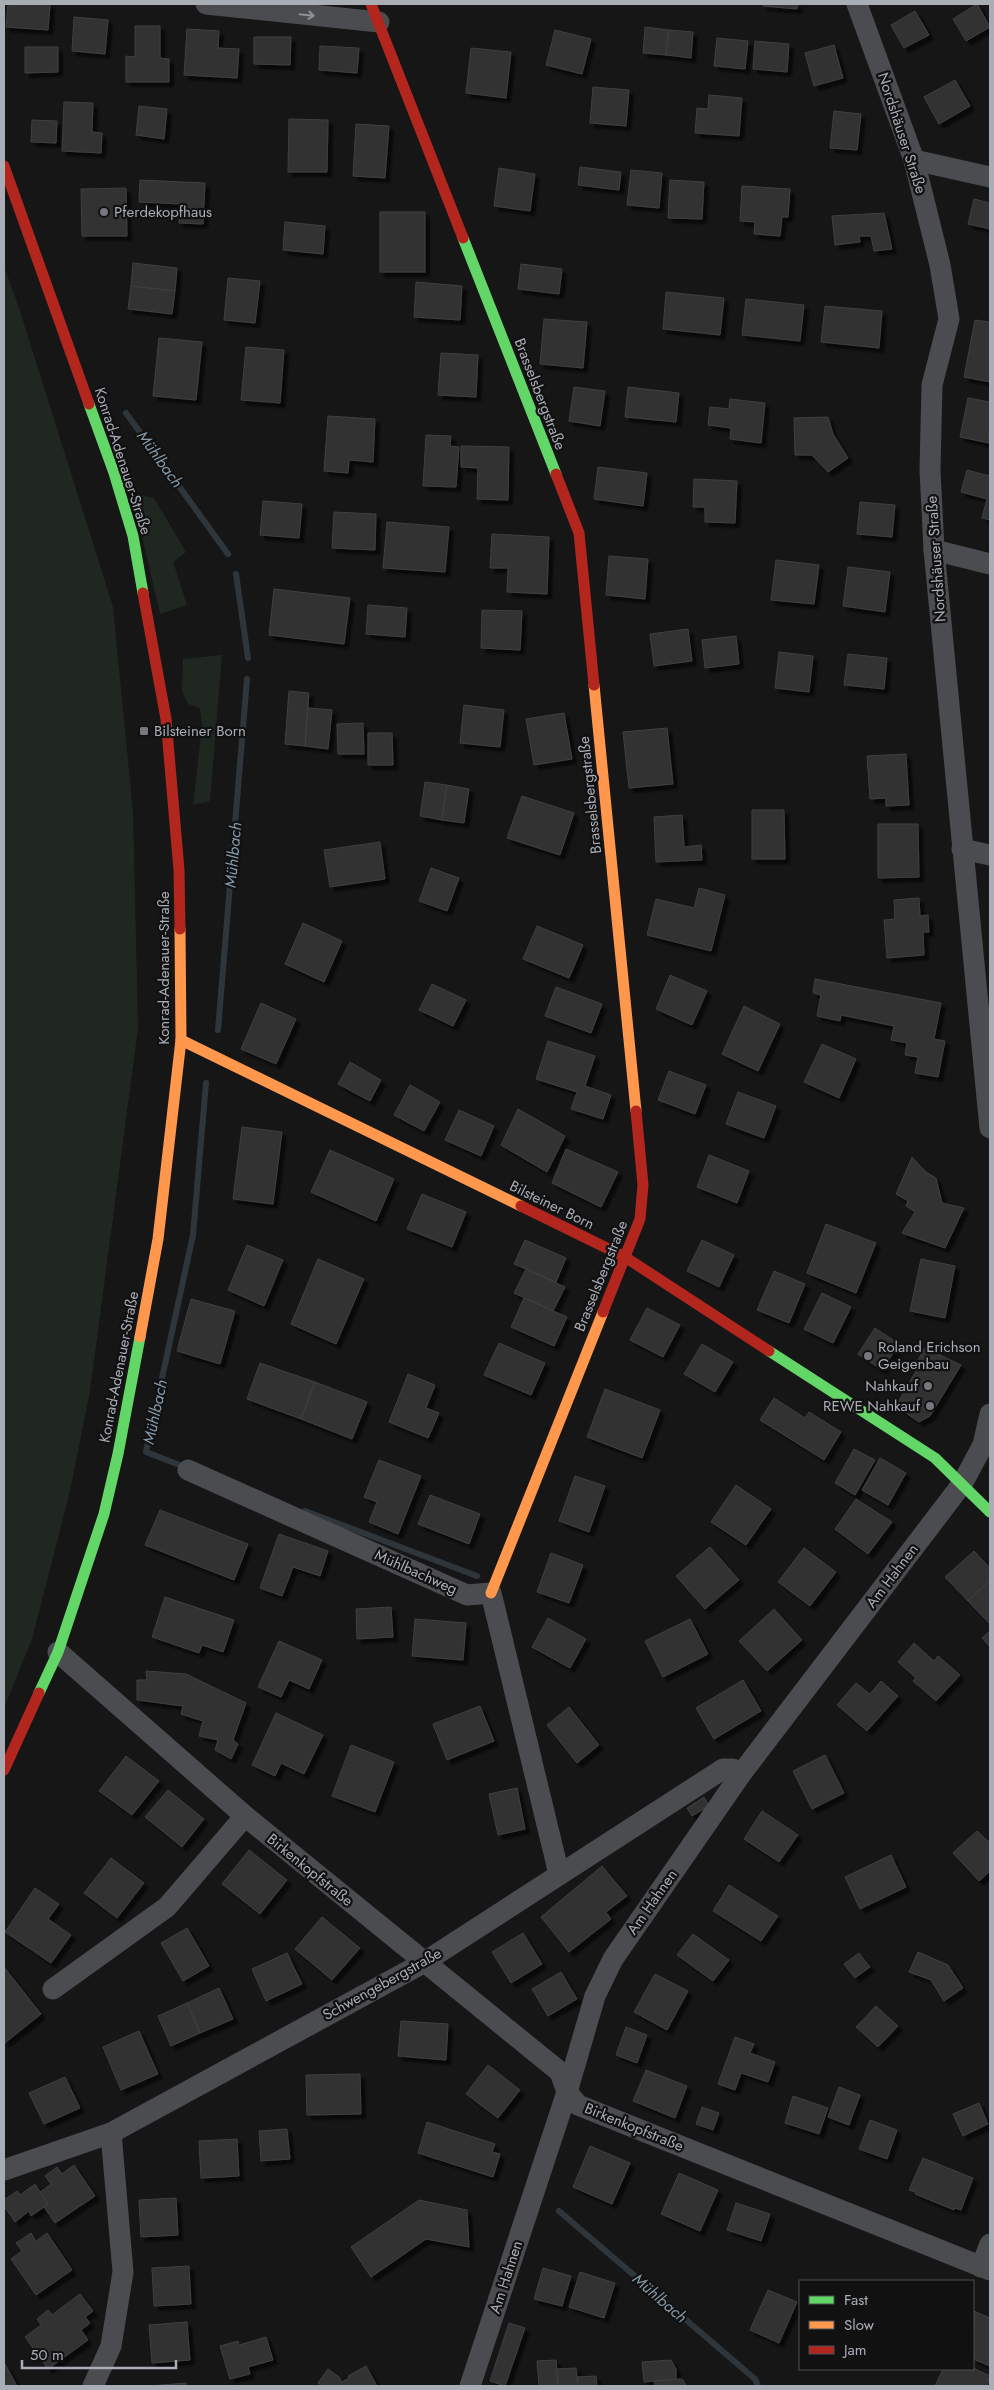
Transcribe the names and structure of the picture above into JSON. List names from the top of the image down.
{
  "streets": {
    "street": [
      "Nordshäuser Straße",
      "Brasselsbergstraße",
      "Konrad-Adenauer-Straße",
      "Bilsteiner Born",
      "Mühlbachweg",
      "Am Hahnen",
      "Birkenkopfstraße",
      "Schwengebergstraße"
    ]
  },
  "crossings": [
    ["Brasselsbergstraße", "Bilsteiner Born"],
    ["Brasselsbergstraße", "Mühlbachweg"],
    ["Konrad-Adenauer-Straße", "Bilsteiner Born"],
    ["Konrad-Adenauer-Straße", "Birkenkopfstraße"],
    ["Bilsteiner Born", "Am Hahnen"],
    ["Am Hahnen", "Birkenkopfstraße"],
    ["Am Hahnen", "Schwengebergstraße"],
    ["Birkenkopfstraße", "Schwengebergstraße"]
  ],
  "water": ["Mühlbach"],
  "places": {
    "other": [
      "Pferdekopfhaus",
      "Roland Erichson Geigenbau",
      "Nahkauf",
      "REWE Nahkauf"
    ],
    "transit": ["Bilsteiner Born"]
  },
  "legend": ["Fast", "Slow", "Jam"],
  "scale_bar": "50 m"
}
